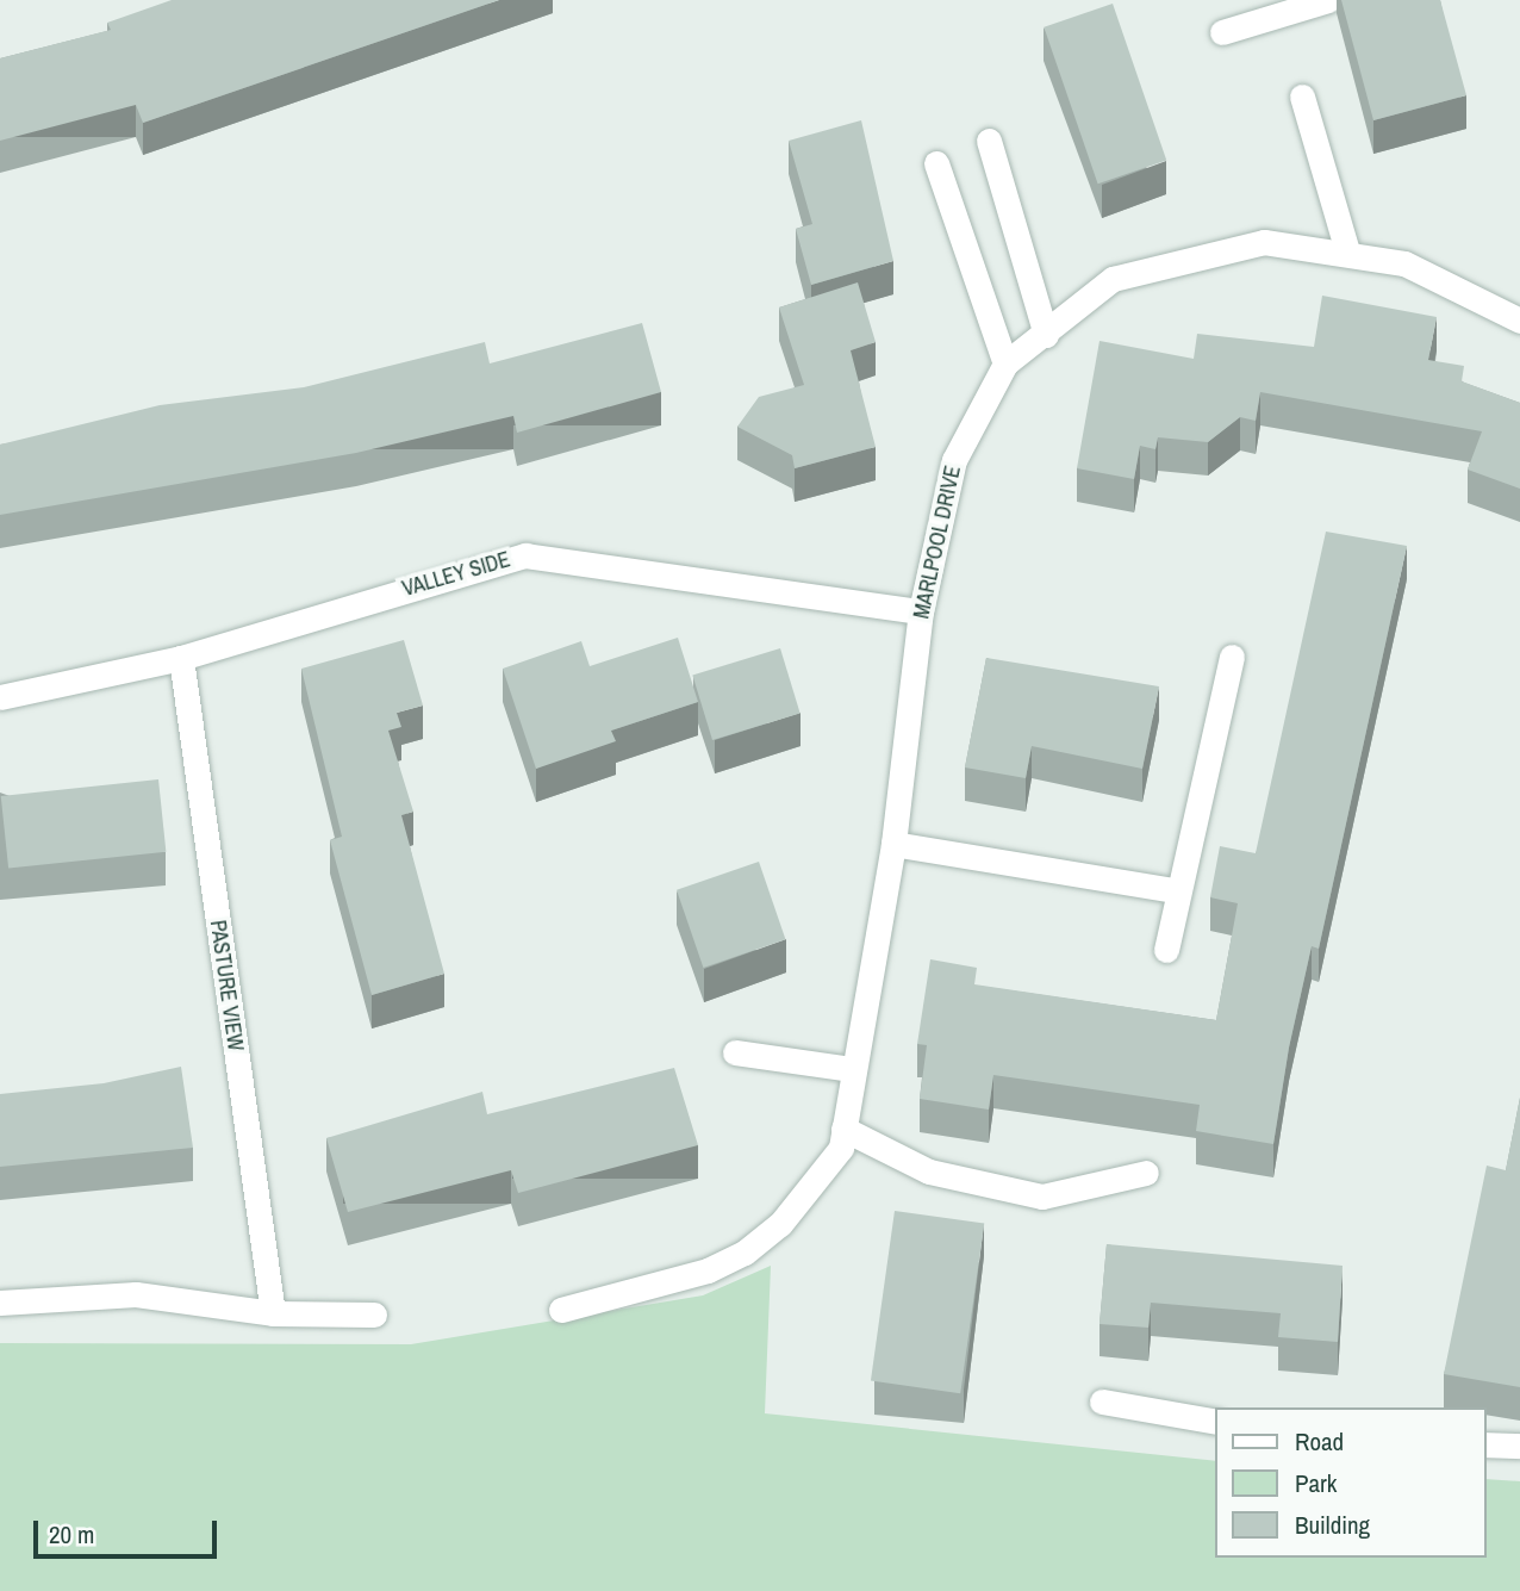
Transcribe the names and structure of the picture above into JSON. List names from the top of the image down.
{
  "streets": {
    "street": ["MARLPOOL DRIVE", "VALLEY SIDE", "PASTURE VIEW"]
  },
  "crossings": [
    ["MARLPOOL DRIVE", "VALLEY SIDE"],
    ["VALLEY SIDE", "PASTURE VIEW"]
  ],
  "legend": ["Road", "Park", "Building"],
  "scale_bar": "20 m"
}
